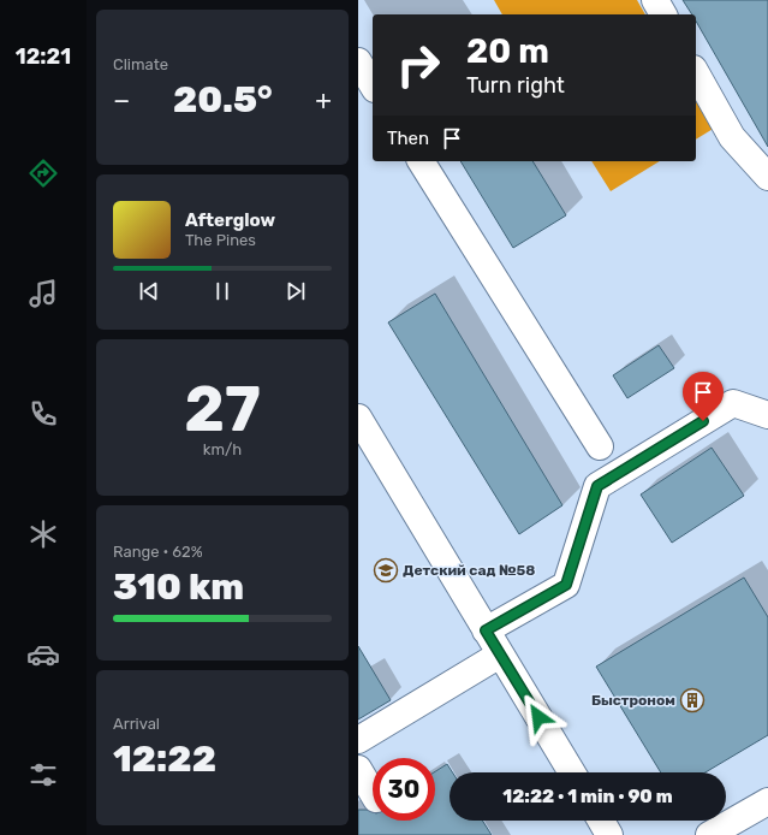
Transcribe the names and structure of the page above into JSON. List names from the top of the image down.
{
  "places": {
    "school or university": ["Детский сад №58"],
    "building": ["Быстроном"]
  },
  "page": {
    "tabs": "12:21",
    "tile": [
      "Climate",
      ["27", "km/h"],
      ["Range · 62%", "310 km"],
      ["Arrival", "12:22"]
    ],
    "turn": ["20 m", "Turn right"],
    "heat": ["−", "20.5°", "+"],
    "then": "Then",
    "song": ["Afterglow", "The Pines"],
    "limit": "30",
    "trip": "12:22 · 1 min · 90 m"
  }
}
